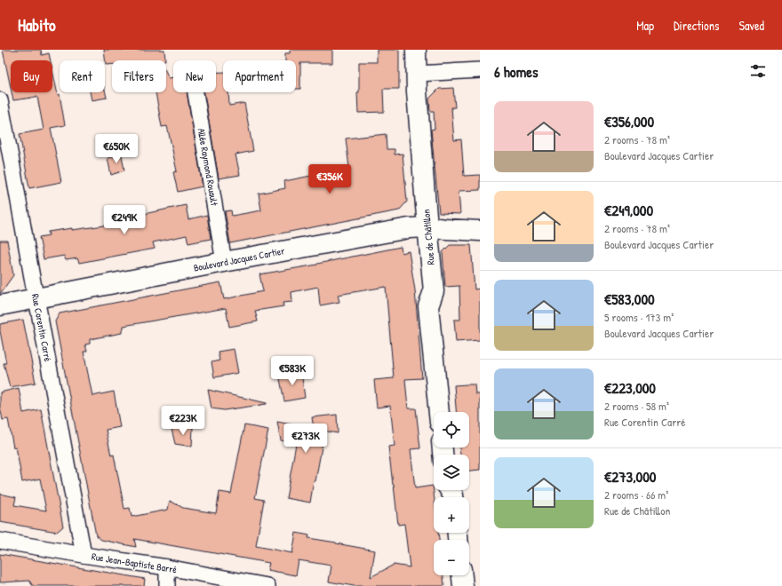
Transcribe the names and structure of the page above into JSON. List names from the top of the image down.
{
  "streets": {
    "street": [
      "Allée Raymond Rouault",
      "Rue de Châtillon",
      "Boulevard Jacques Cartier",
      "Rue Corentin Carré",
      "Rue Jean-Baptiste Barré"
    ]
  },
  "crossings": [
    ["Allée Raymond Rouault", "Boulevard Jacques Cartier"],
    ["Rue de Châtillon", "Boulevard Jacques Cartier"],
    ["Boulevard Jacques Cartier", "Rue Corentin Carré"],
    ["Rue Corentin Carré", "Rue Jean-Baptiste Barré"]
  ],
  "page": {
    "header": "Habito",
    "nav": ["Map", "Directions", "Saved"],
    "heading": "6 homes",
    "chip": [
      "Buy",
      "Rent",
      "Filters",
      "New",
      "Apartment"
    ],
    "list": [
      {
        "name": "€356,000",
        "note": "2 rooms · 78 m² · Boulevard Jacques Cartier"
      },
      {
        "name": "€249,000",
        "note": "2 rooms · 78 m² · Boulevard Jacques Cartier"
      },
      {
        "name": "€583,000",
        "note": "5 rooms · 173 m² · Boulevard Jacques Cartier"
      },
      {
        "name": "€223,000",
        "note": "2 rooms · 58 m² · Rue Corentin Carré"
      },
      {
        "name": "€273,000",
        "note": "2 rooms · 66 m² · Rue de Châtillon"
      }
    ],
    "price": [
      "€650K",
      "€356K",
      "€249K",
      "€583K",
      "€223K",
      "€273K"
    ],
    "map_buttons": ["+", "−"]
  }
}
